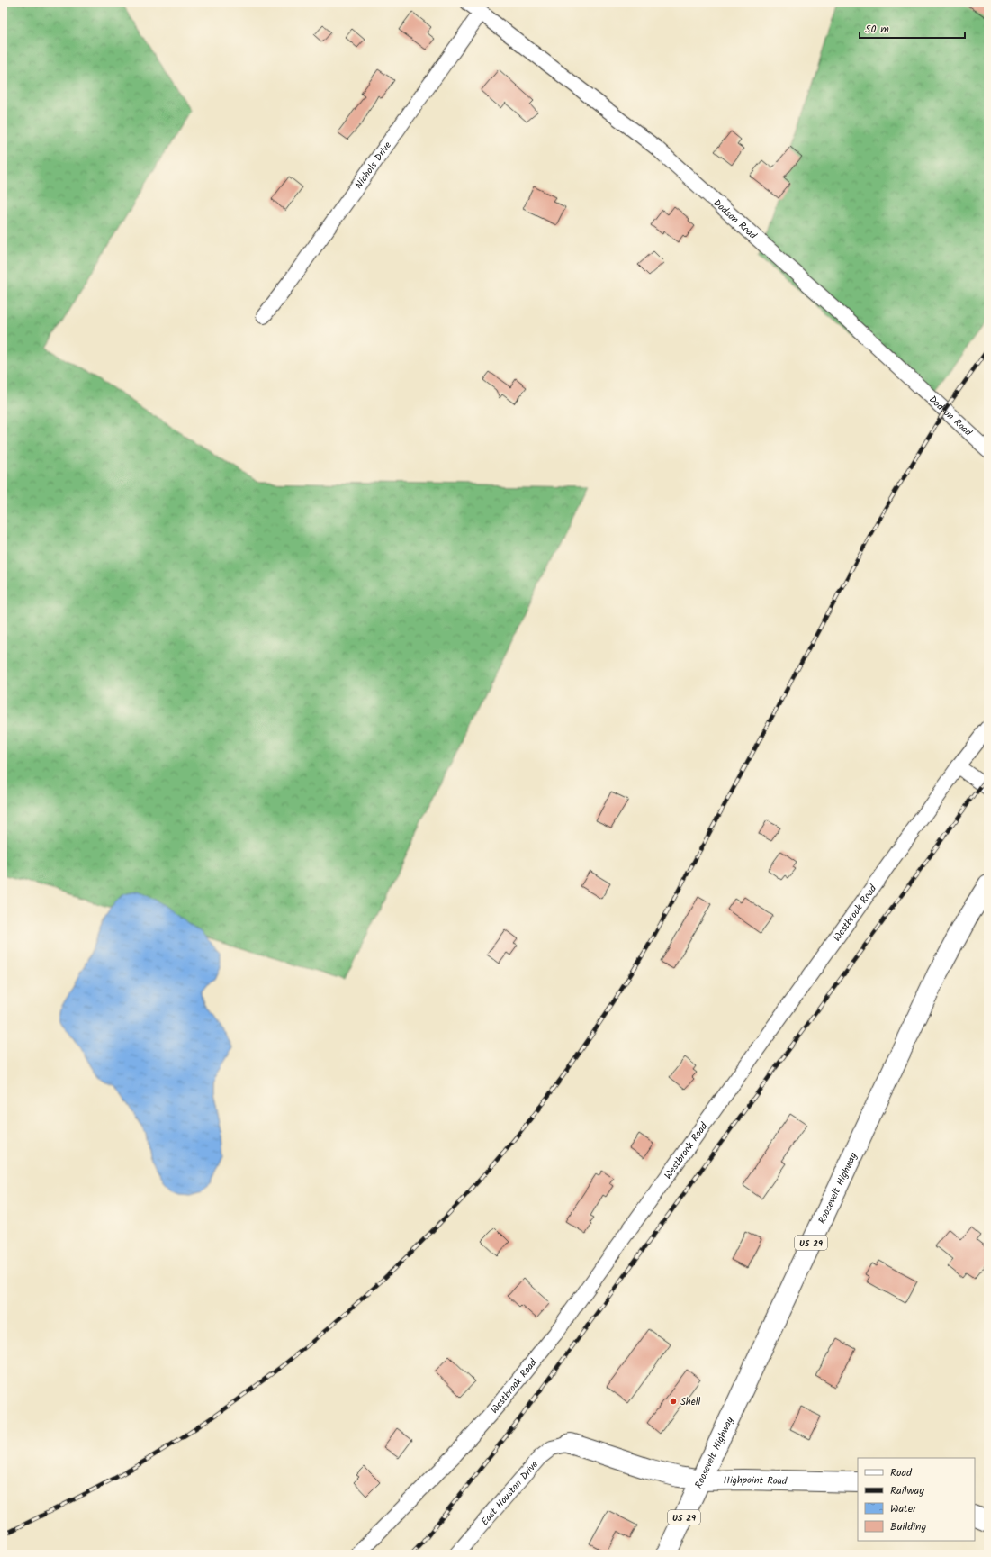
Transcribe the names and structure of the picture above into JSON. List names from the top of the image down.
{
  "streets": {
    "main road": ["Roosevelt Highway", "US 29", "Highpoint Road"],
    "street": [
      "Nichols Drive",
      "Dodson Road",
      "Westbrook Road",
      "East Houston Drive"
    ]
  },
  "crossings": [
    ["Nichols Drive", "Dodson Road"],
    ["Roosevelt Highway", "Highpoint Road"],
    ["Highpoint Road", "East Houston Drive"]
  ],
  "places": ["Shell"],
  "legend": [
    "Road",
    "Railway",
    "Water",
    "Building"
  ],
  "scale_bar": "50 m"
}
